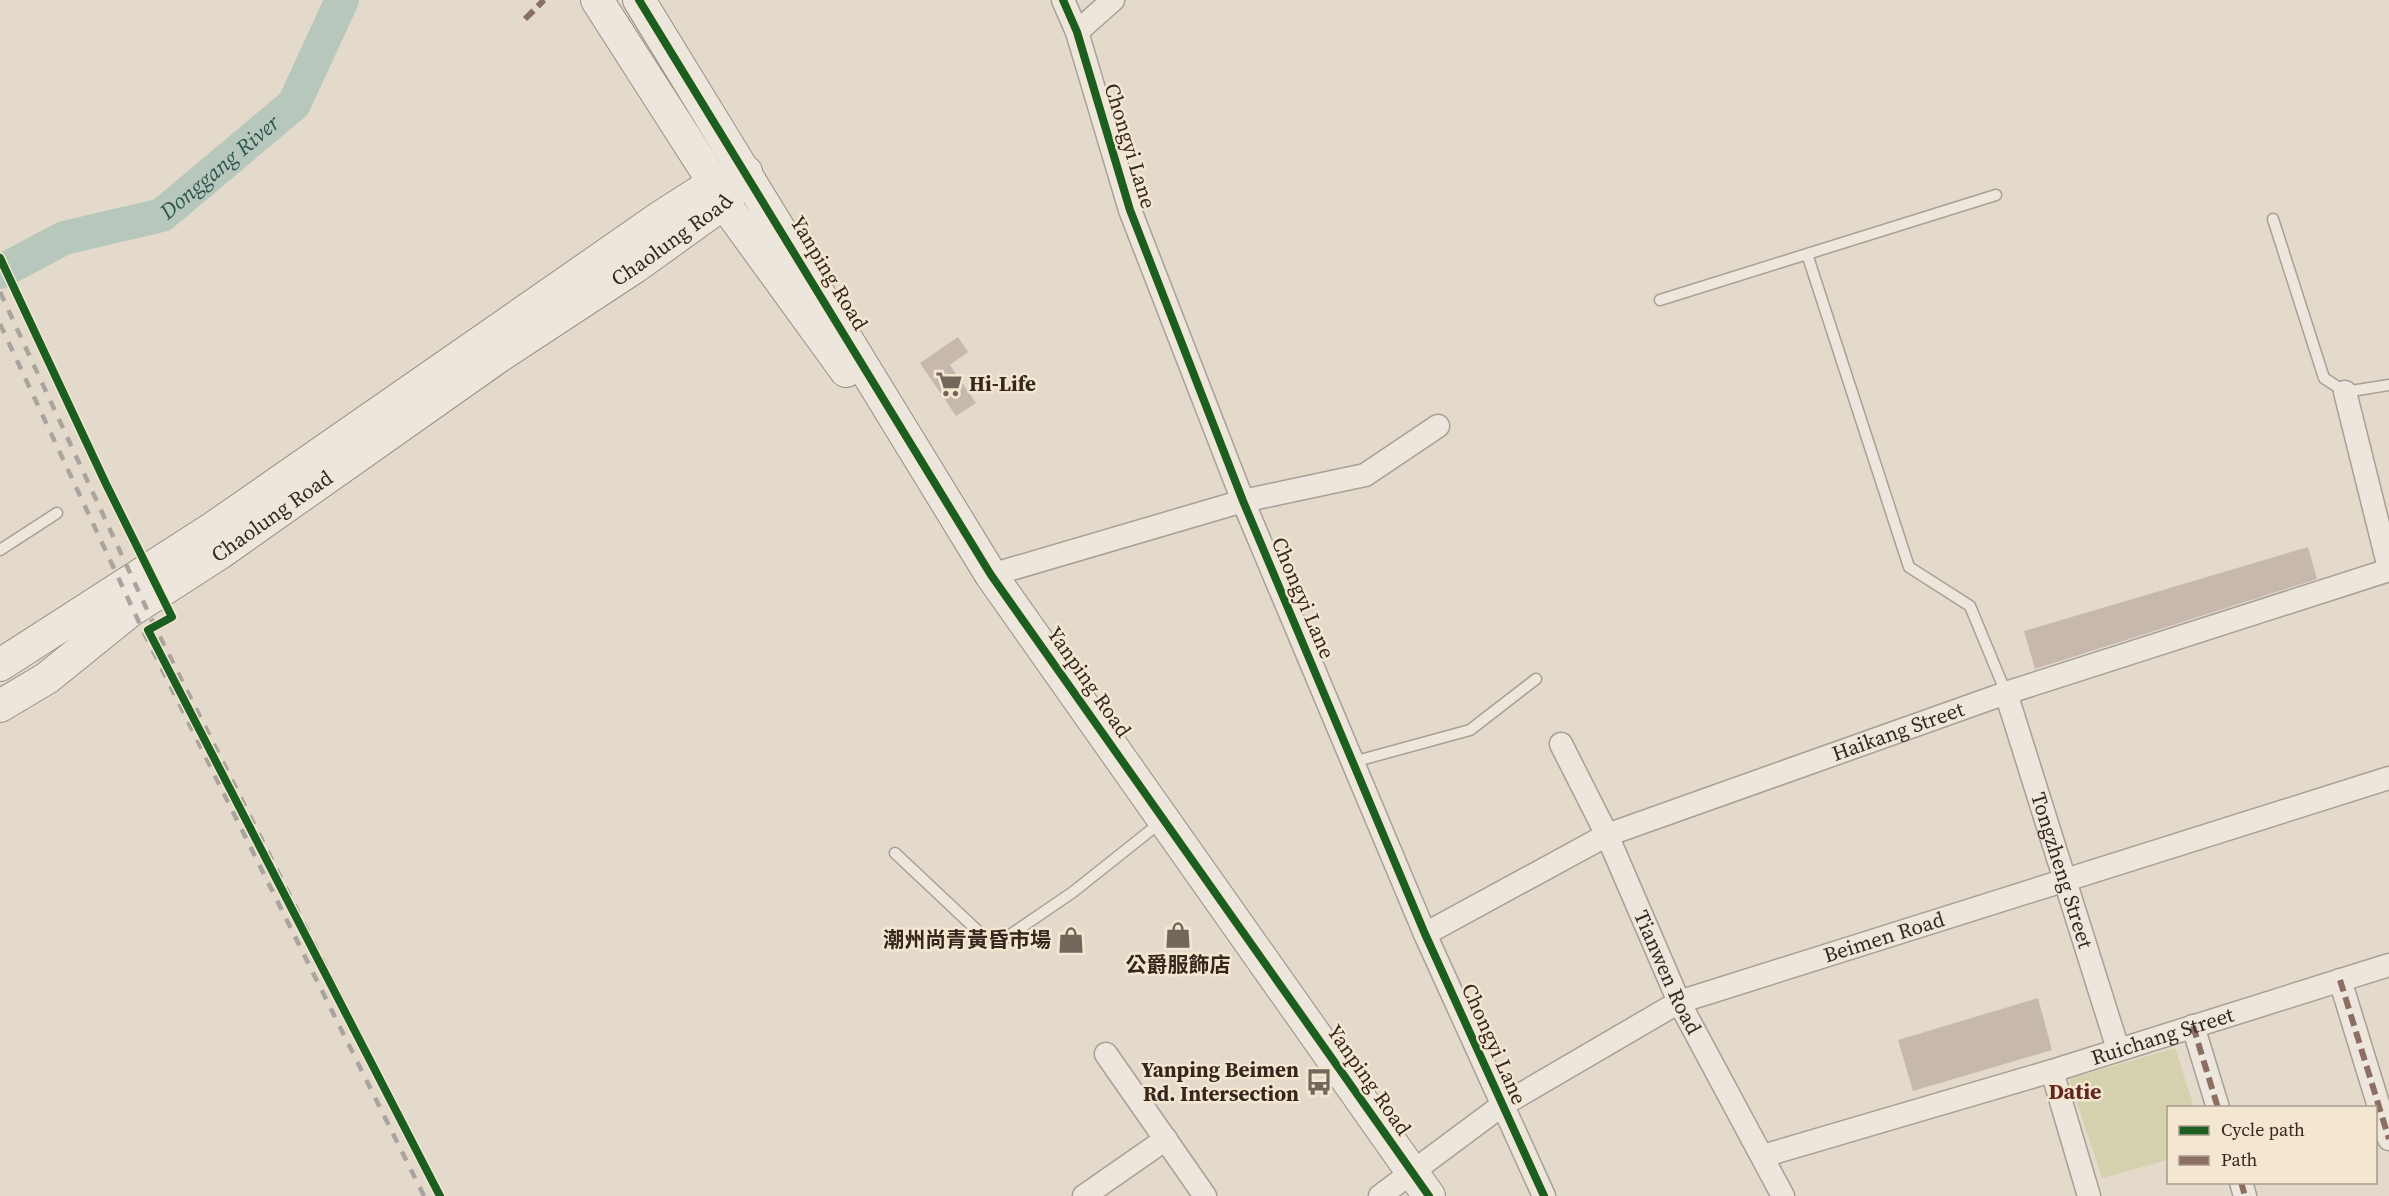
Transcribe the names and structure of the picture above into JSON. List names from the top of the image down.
{
  "streets": {
    "street": [
      "Chongyi Lane",
      "Chaolung Road",
      "Yanping Road",
      "Haikang Street",
      "Tongzheng Street",
      "Beimen Road",
      "Tianwen Road",
      "Ruichang Street"
    ]
  },
  "crossings": [
    ["Chongyi Lane", "Haikang Street"],
    ["Chongyi Lane", "Beimen Road"],
    ["Chaolung Road", "Yanping Road"],
    ["Yanping Road", "Beimen Road"],
    ["Haikang Street", "Tongzheng Street"],
    ["Haikang Street", "Tianwen Road"],
    ["Tongzheng Street", "Beimen Road"],
    ["Tongzheng Street", "Ruichang Street"],
    ["Beimen Road", "Tianwen Road"],
    ["Tianwen Road", "Ruichang Street"]
  ],
  "districts": ["Datie"],
  "water": ["Donggang River"],
  "places": {
    "supermarket": ["Hi-Life"],
    "shop": ["公爵服飾店", "潮州尚青黃昏市場"],
    "bus stop": ["Yanping Beimen Rd. Intersection"]
  },
  "legend": ["Cycle path", "Path"]
}
